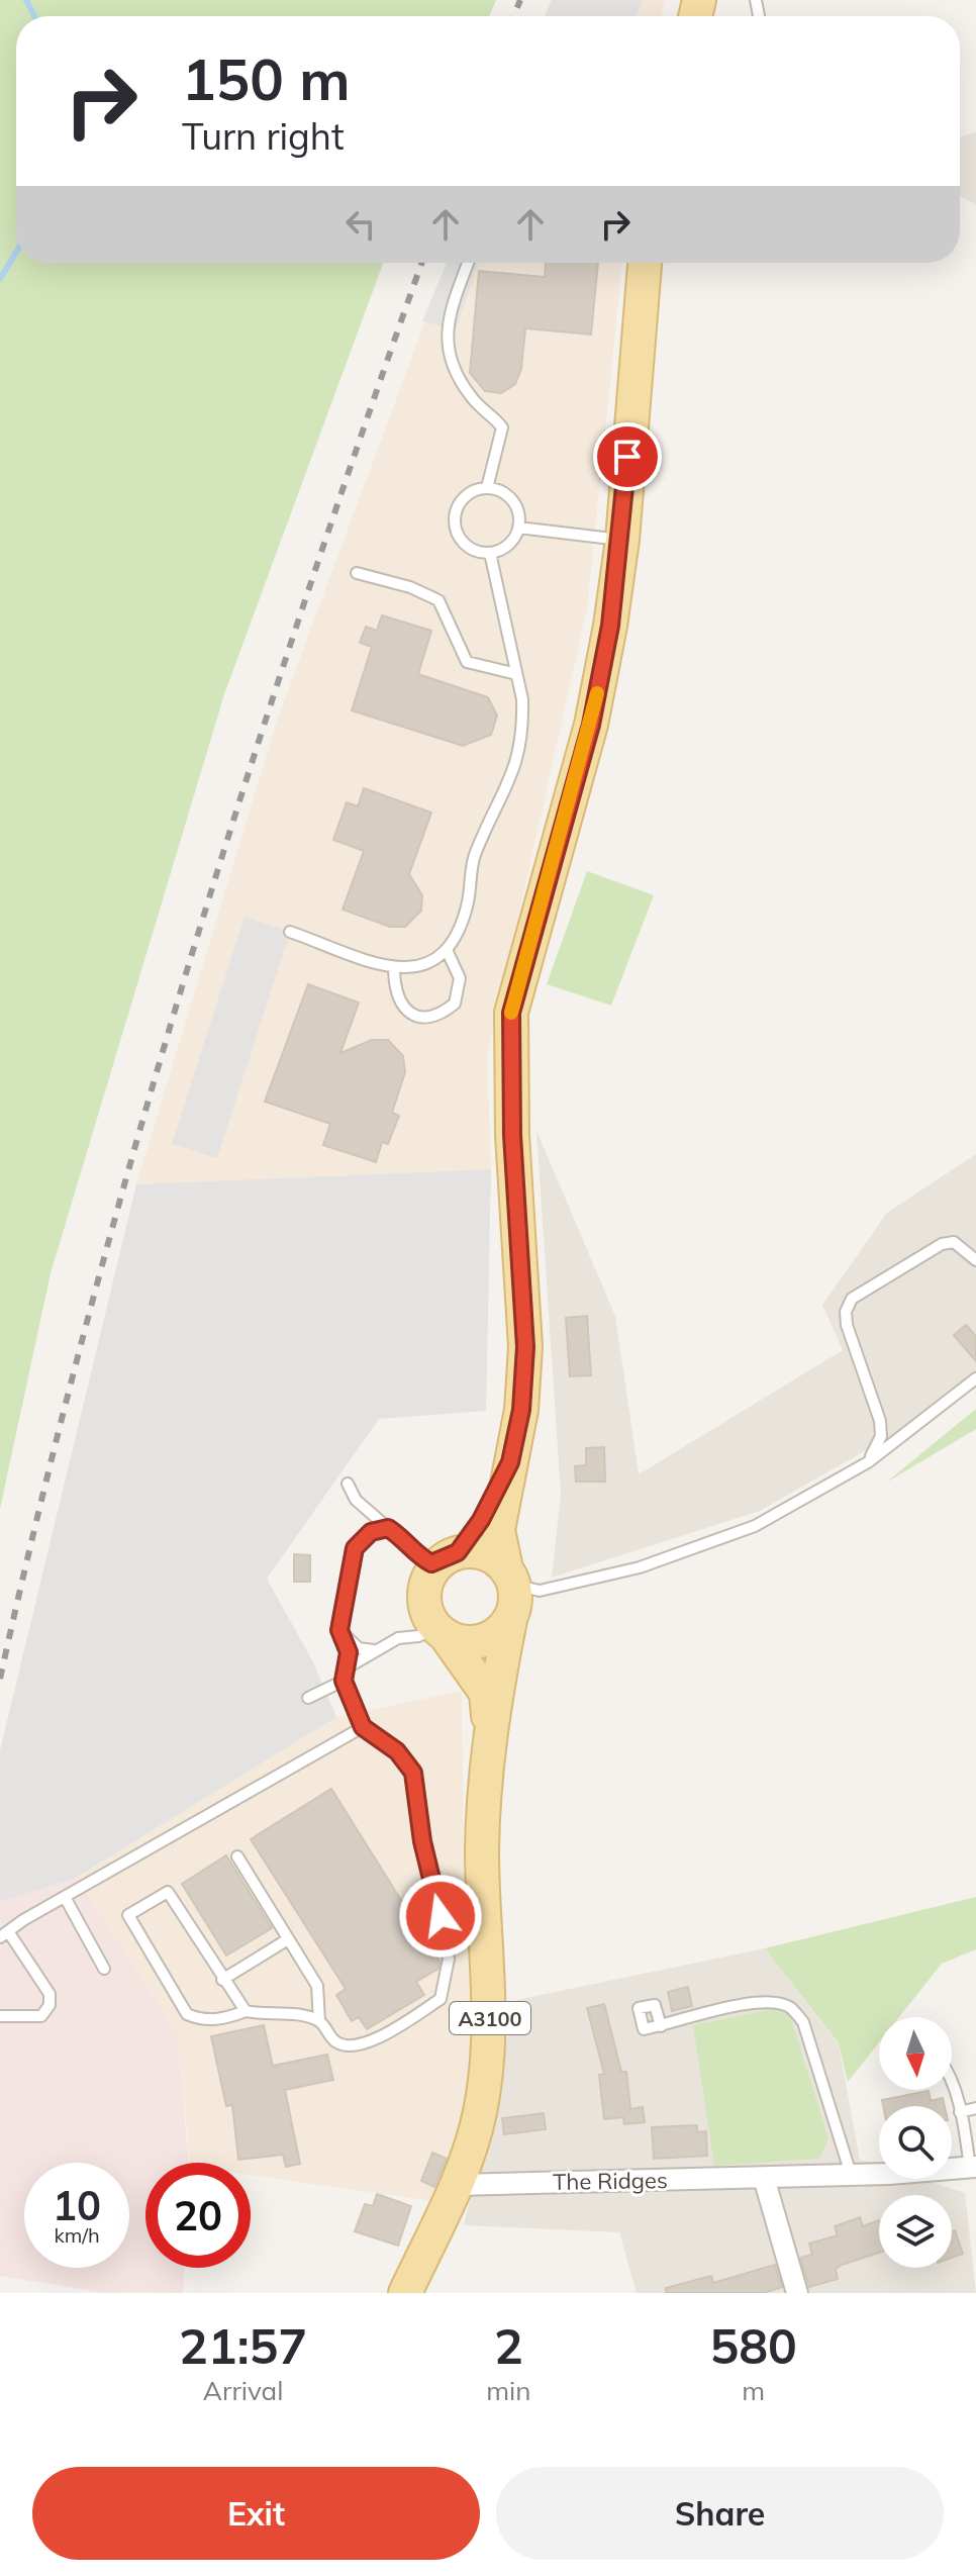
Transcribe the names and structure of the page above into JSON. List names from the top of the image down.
{
  "streets": {
    "main road": ["A3100"],
    "street": ["The Ridges"]
  },
  "crossings": [
    ["A3100", "The Ridges"]
  ],
  "north": "bottom",
  "page": {
    "turn": ["150 m", "Turn right"],
    "speed": "10 km/h",
    "limit": "20",
    "eta": [
      "21:57",
      "Arrival",
      "2",
      "min",
      "580",
      "m"
    ],
    "buttons": ["Exit", "Share"]
  }
}
